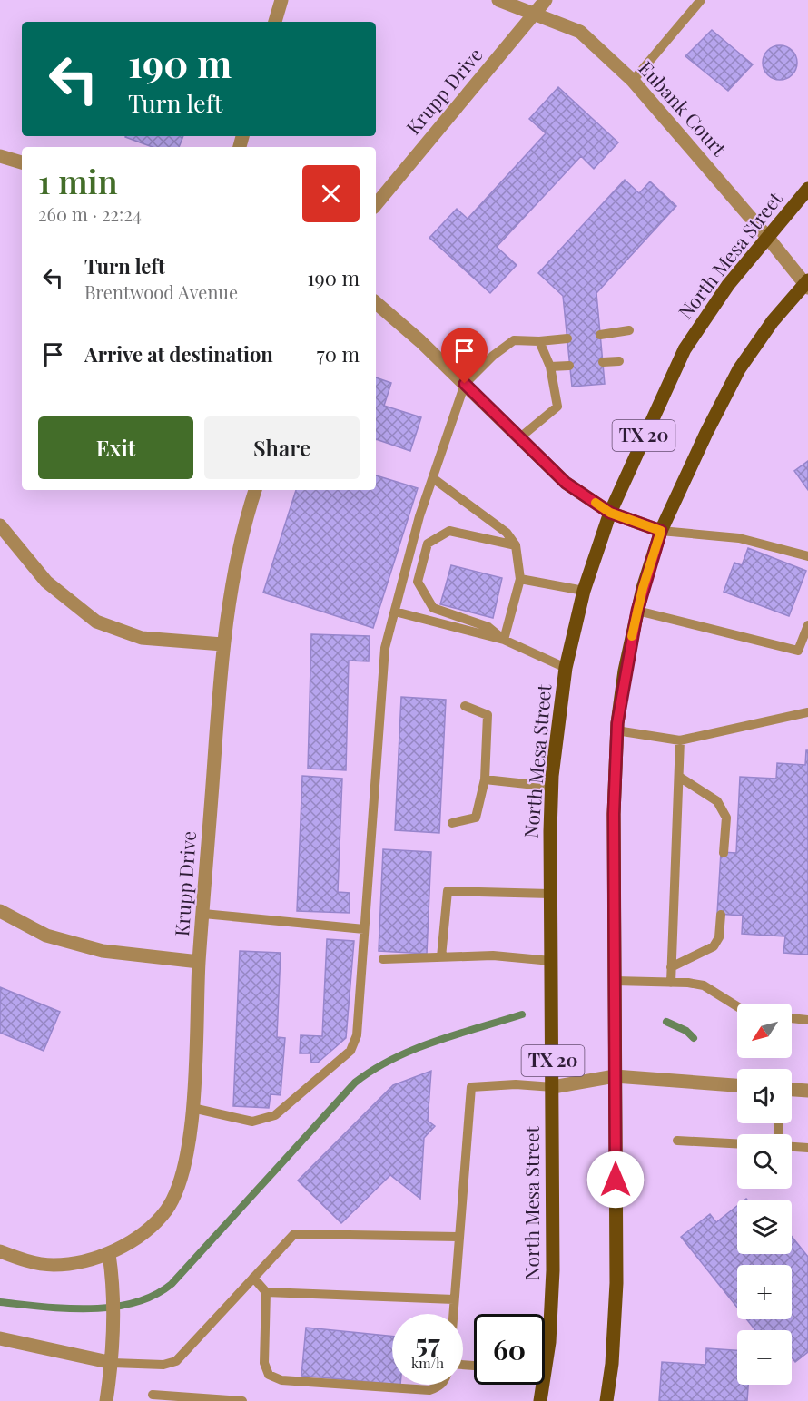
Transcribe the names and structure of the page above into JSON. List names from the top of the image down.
{
  "streets": {
    "main road": ["North Mesa Street", "TX 20"],
    "street": ["Krupp Drive", "Eubank Court"]
  },
  "crossings": [
    ["Krupp Drive", "Eubank Court"],
    ["Eubank Court", "North Mesa Street"],
    ["Eubank Court", "TX 20"]
  ],
  "north": "bottom left",
  "page": {
    "turn": ["190 m", "Turn left"],
    "heading": ["1 min", "260 m · 22:24"],
    "list": [
      {
        "name": "Turn left",
        "note": "Brentwood Avenue",
        "value": "190 m"
      },
      {
        "name": "Arrive at destination",
        "value": "70 m"
      }
    ],
    "buttons": ["Exit", "Share"],
    "map_buttons": ["+", "−"],
    "speed": "57 km/h",
    "limit": "60"
  }
}
